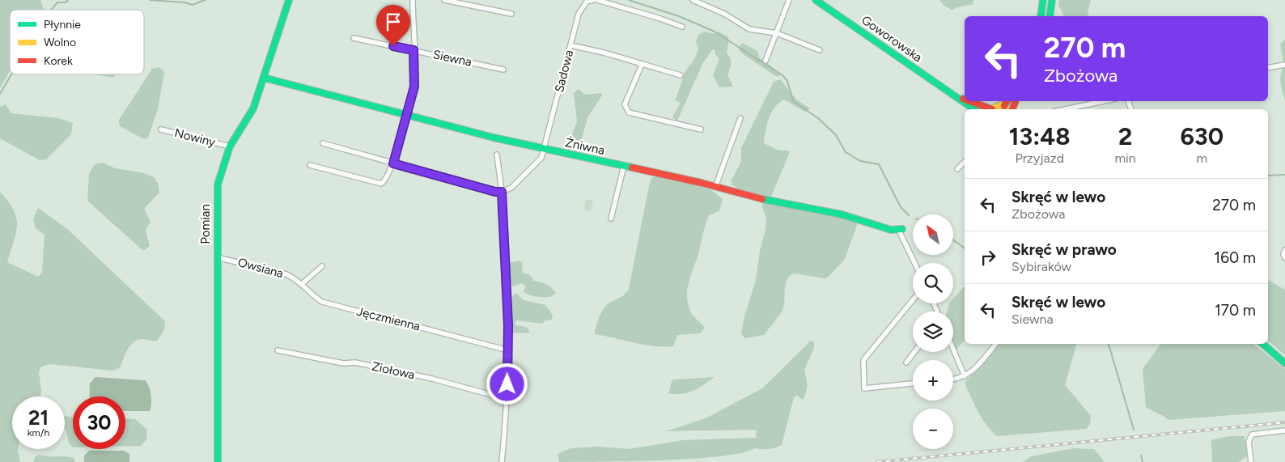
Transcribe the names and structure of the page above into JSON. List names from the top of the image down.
{
  "streets": {
    "street": [
      "Goworowska",
      "Siewna",
      "Sadowa",
      "Nowiny",
      "Żniwna",
      "Pomian",
      "Owsiana",
      "Jęczmienna",
      "Ziołowa"
    ]
  },
  "crossings": [
    ["Sadowa", "Żniwna"],
    ["Nowiny", "Pomian"],
    ["Żniwna", "Pomian"],
    ["Pomian", "Owsiana"],
    ["Owsiana", "Jęczmienna"]
  ],
  "legend": ["Płynnie", "Wolno", "Korek"],
  "north": "top left",
  "page": {
    "turn": ["270 m", "Zbożowa"],
    "eta": [
      "13:48",
      "Przyjazd",
      "2",
      "min",
      "630",
      "m"
    ],
    "list": [
      {
        "name": "Skręć w lewo",
        "note": "Zbożowa",
        "value": "270 m"
      },
      {
        "name": "Skręć w prawo",
        "note": "Sybiraków",
        "value": "160 m"
      },
      {
        "name": "Skręć w lewo",
        "note": "Siewna",
        "value": "170 m"
      }
    ],
    "map_buttons": ["+", "−"],
    "speed": "21 km/h",
    "limit": "30"
  }
}
